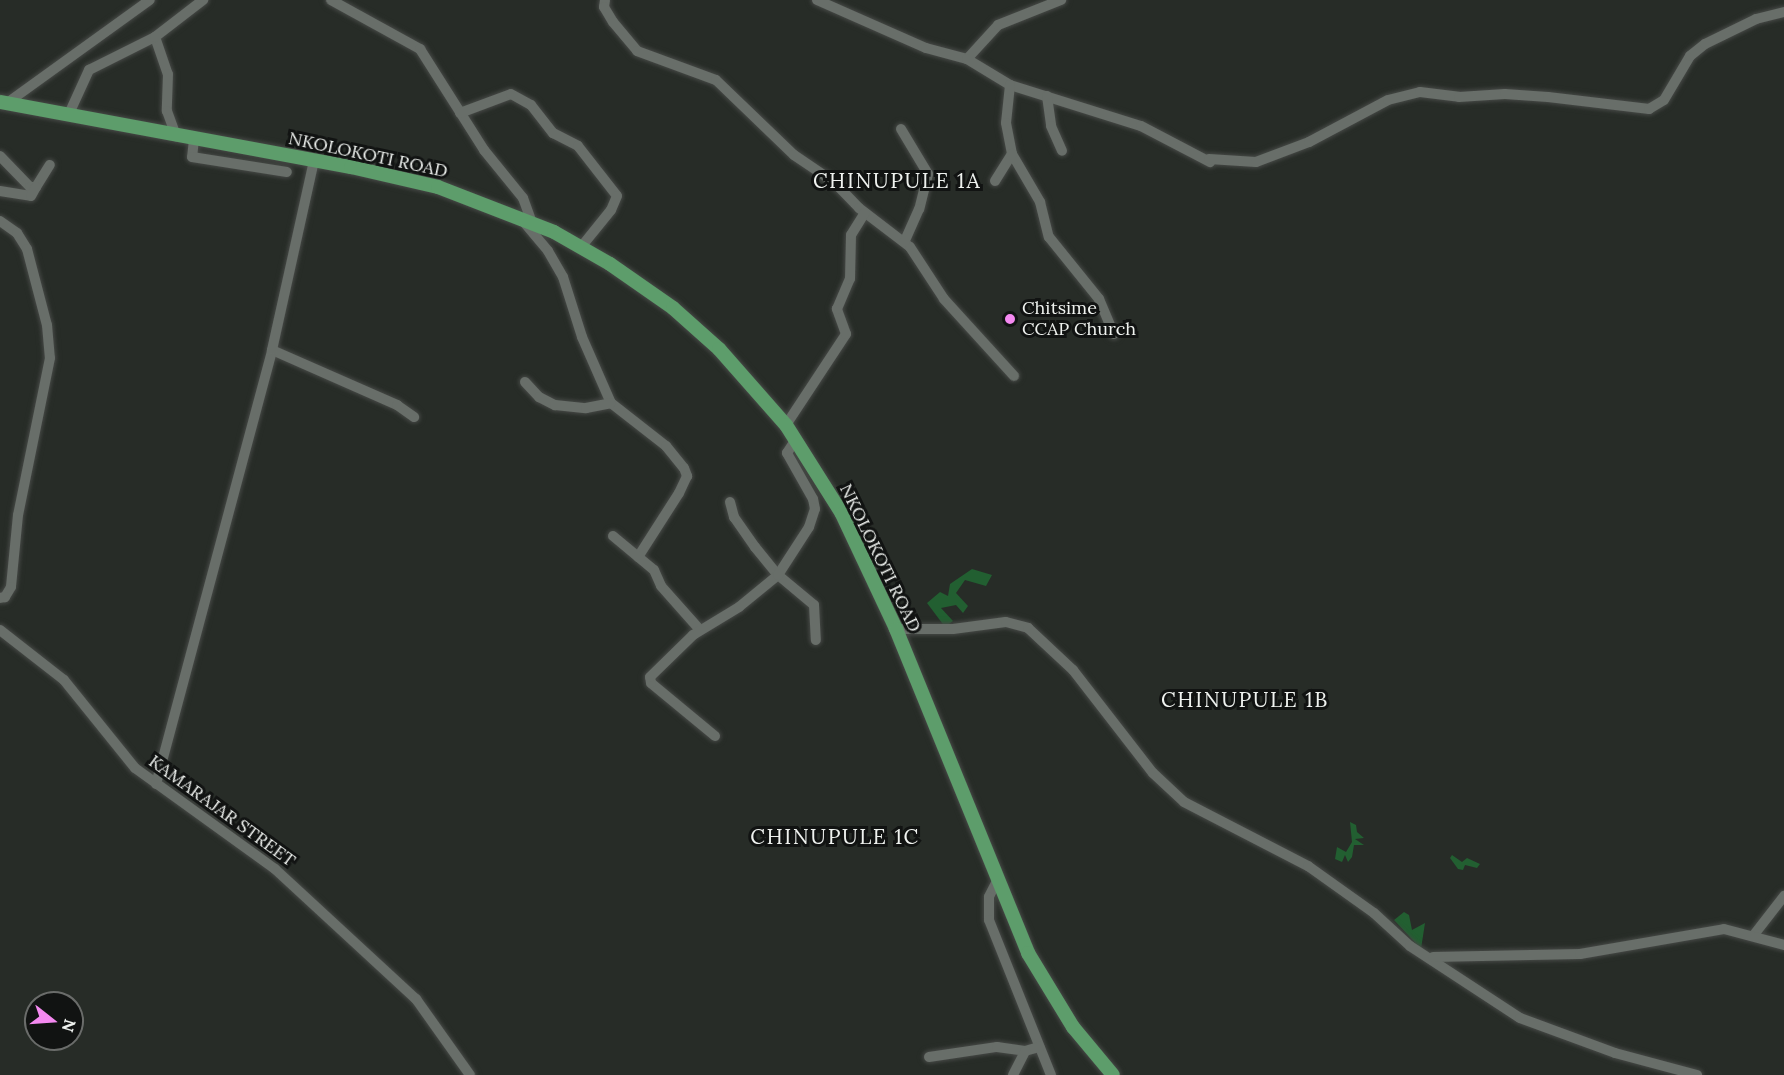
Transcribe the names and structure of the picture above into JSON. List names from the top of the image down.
{
  "streets": {
    "main road": ["NKOLOKOTI ROAD"],
    "street": ["KAMARAJAR STREET"]
  },
  "districts": ["CHINUPULE 1A", "CHINUPULE 1B", "CHINUPULE 1C"],
  "places": ["Chitsime CCAP Church"],
  "north": "right"
}
